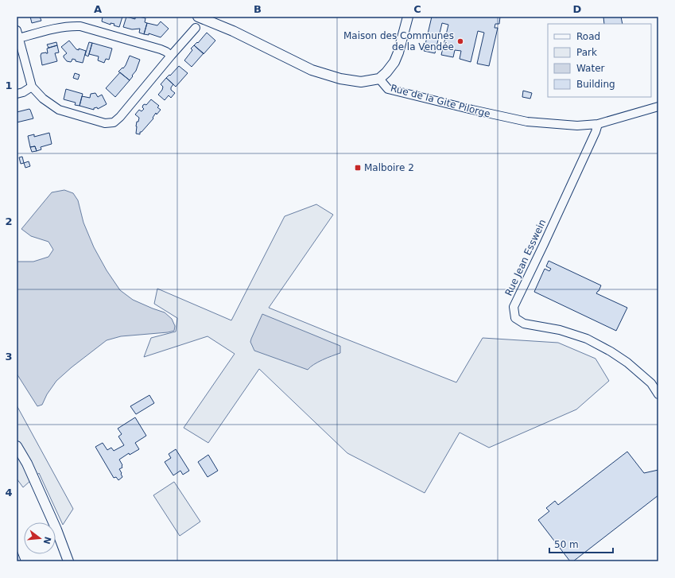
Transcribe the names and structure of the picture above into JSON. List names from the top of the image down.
{
  "streets": {
    "street": ["Rue de la Gite Pilorge", "Rue Jean Esswein"]
  },
  "crossings": [
    ["Rue de la Gite Pilorge", "Rue Jean Esswein"]
  ],
  "places": {
    "other": ["Maison des Communes de la Vendée"],
    "transit": ["Malboire 2"]
  },
  "legend": [
    "Road",
    "Park",
    "Water",
    "Building"
  ],
  "scale_bar": "50 m",
  "north": "right",
  "grid": {
    "columns": [
      "A",
      "B",
      "C",
      "D"
    ],
    "rows": [
      "1",
      "2",
      "3",
      "4"
    ]
  }
}
